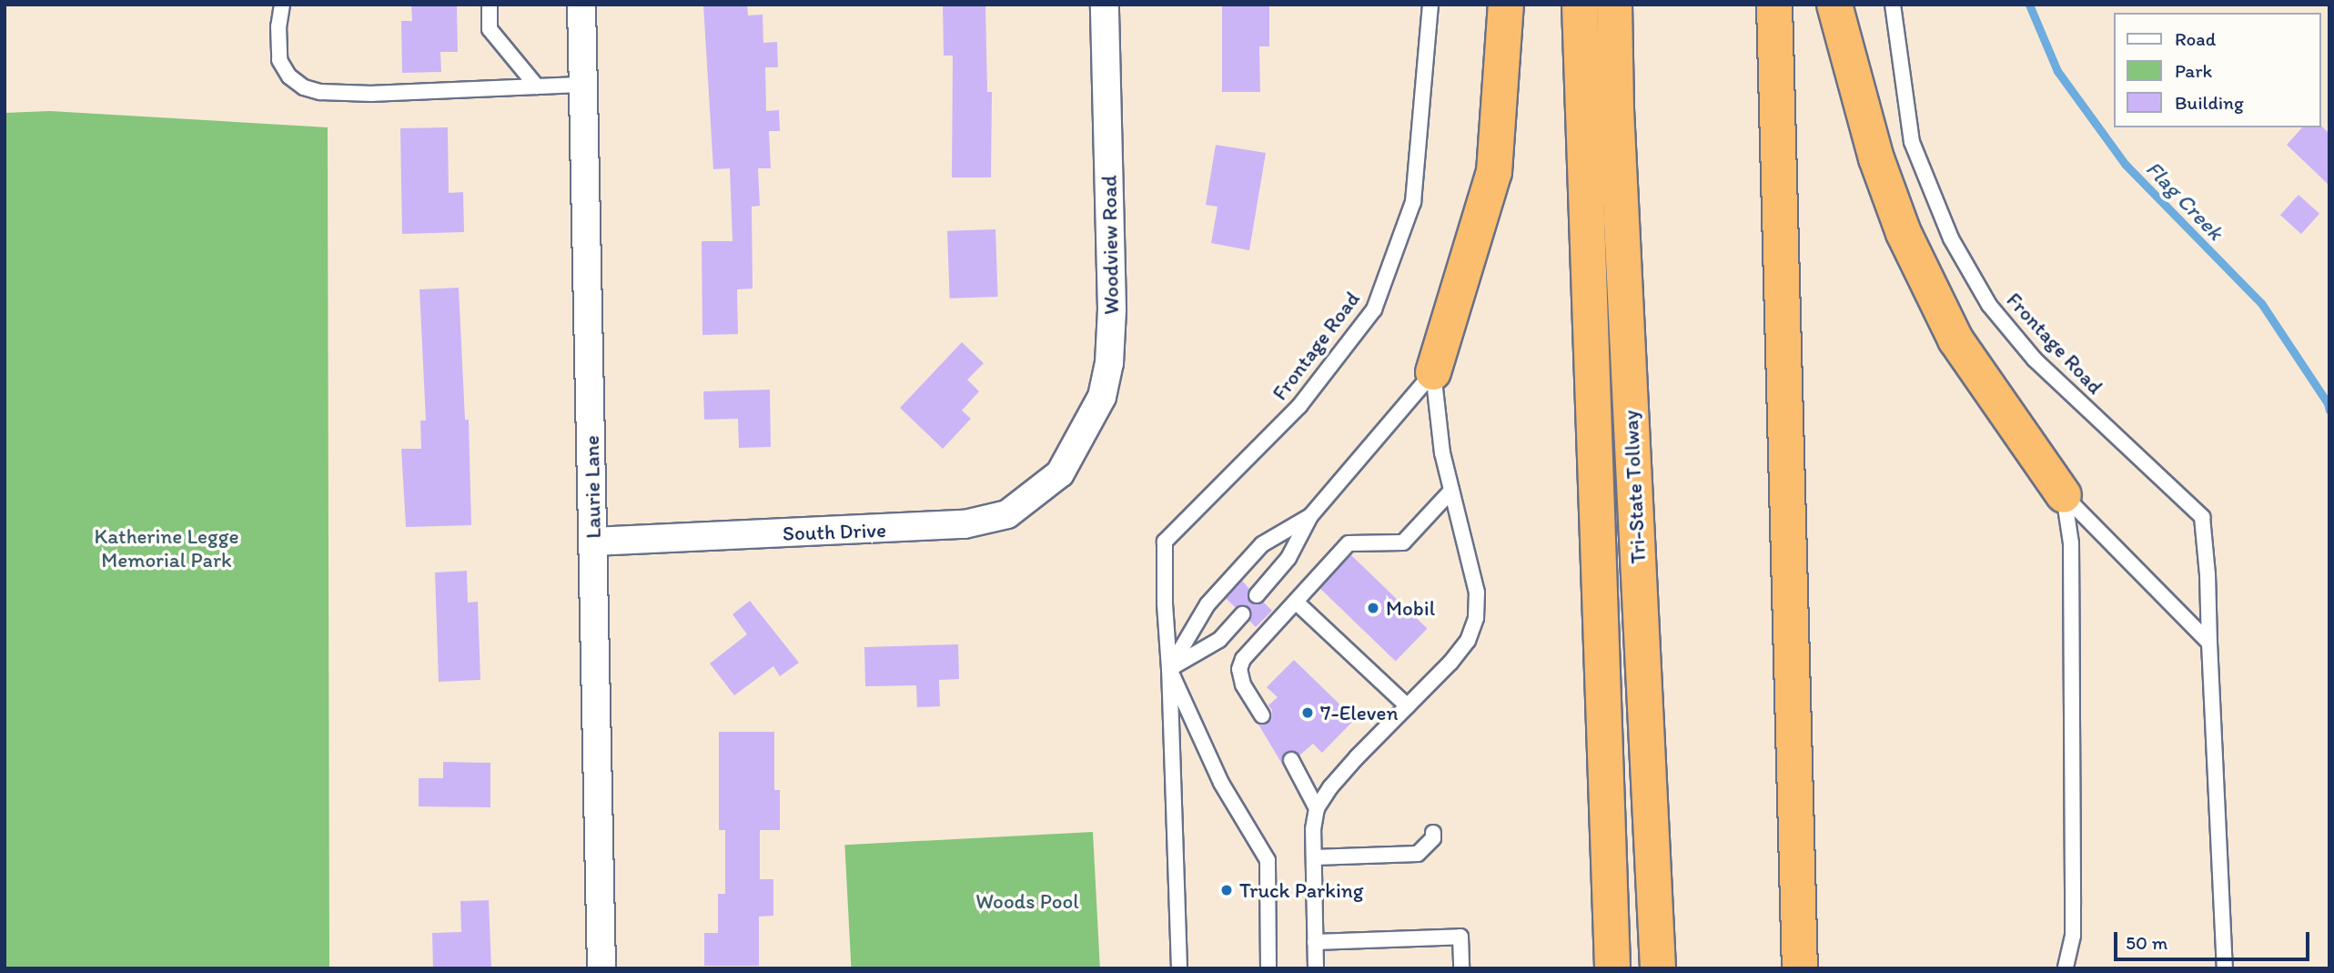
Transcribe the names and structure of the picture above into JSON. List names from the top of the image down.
{
  "streets": {
    "highway": ["Tri-State Tollway"],
    "street": ["Woodview Road", "Laurie Lane", "South Drive"],
    "lane": ["Frontage Road"]
  },
  "crossings": [
    ["Woodview Road", "South Drive"],
    ["Laurie Lane", "South Drive"]
  ],
  "water": ["Flag Creek"],
  "parks": ["Katherine Legge Memorial Park", "Woods Pool"],
  "places": ["Mobil", "7-Eleven", "Truck Parking"],
  "legend": ["Road", "Park", "Building"],
  "scale_bar": "50 m"
}
